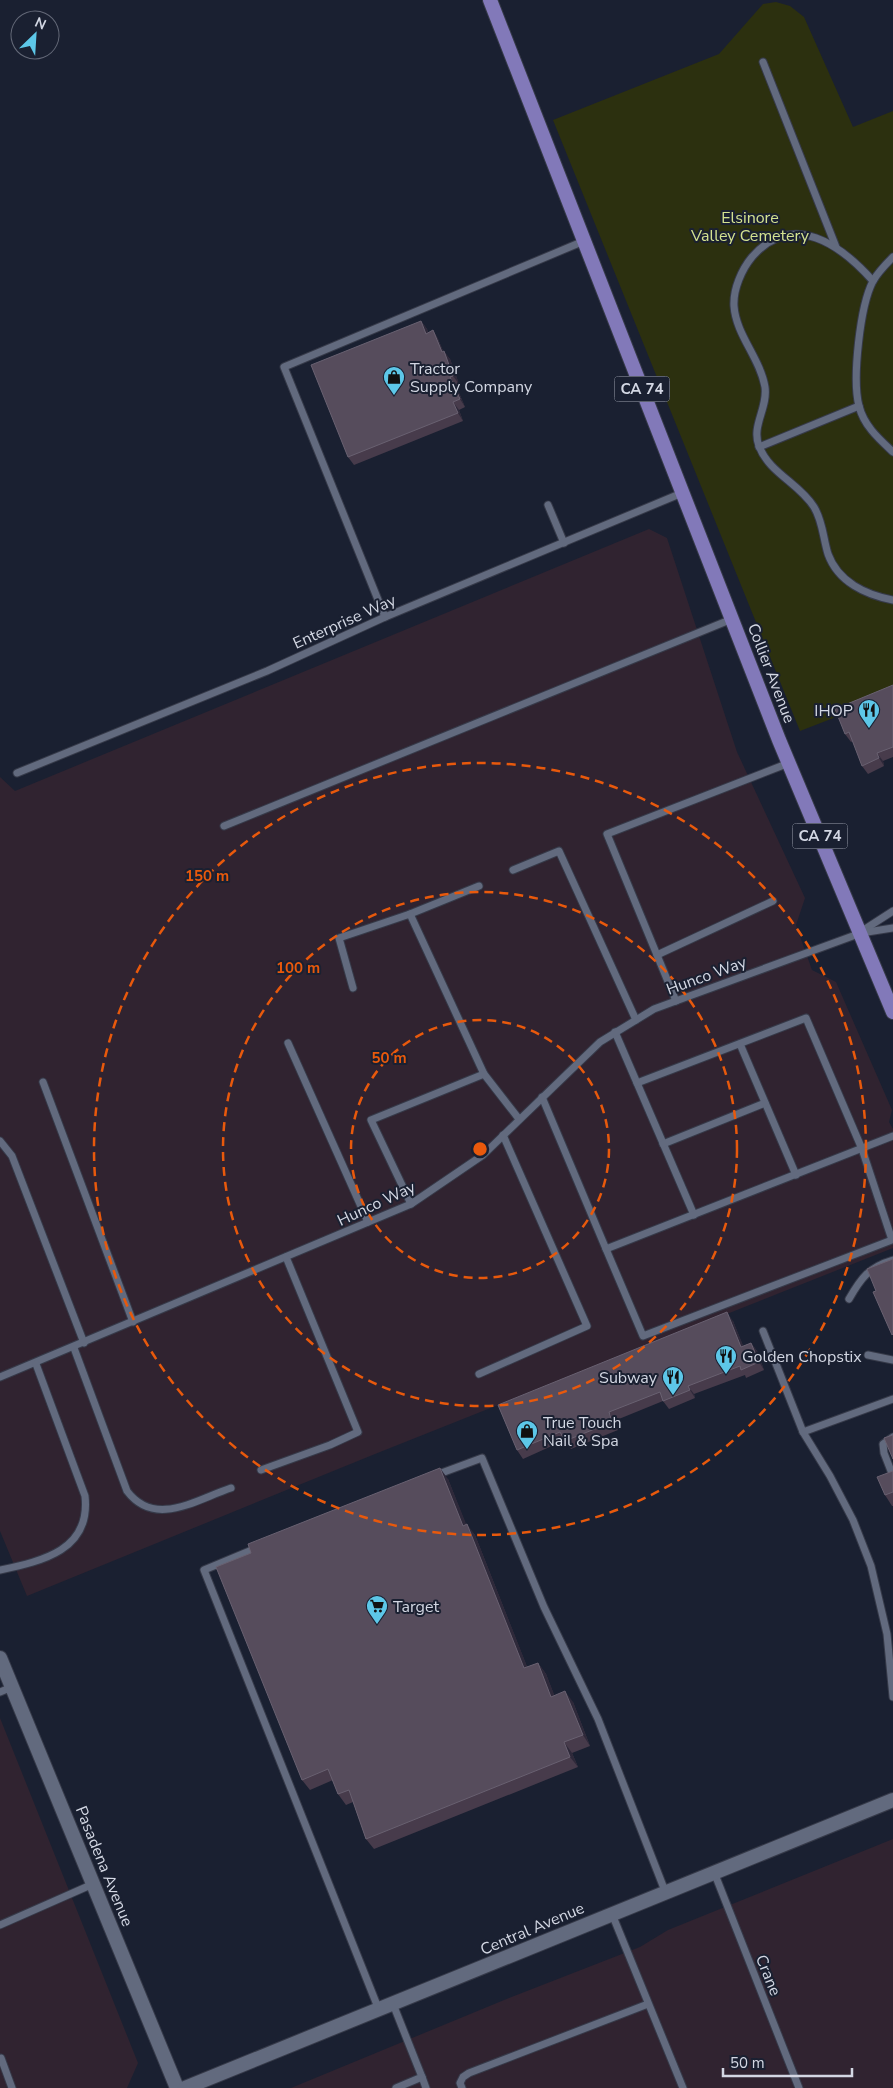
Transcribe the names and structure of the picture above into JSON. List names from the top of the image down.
{
  "streets": {
    "main road": ["CA 74", "Collier Avenue"],
    "street": ["Pasadena Avenue", "Central Avenue"],
    "lane": ["Enterprise Way", "Hunco Way", "Crane"]
  },
  "crossings": [
    ["CA 74", "Enterprise Way"],
    ["CA 74", "Collier Avenue"],
    ["CA 74", "Hunco Way"],
    ["Central Avenue", "Crane"]
  ],
  "parks": ["Elsinore Valley Cemetery"],
  "places": {
    "shop": ["Tractor Supply Company", "True Touch Nail & Spa"],
    "restaurant": ["IHOP", "Golden Chopstix", "Subway"],
    "supermarket": ["Target"]
  },
  "scale_bar": "50 m",
  "north": "top right",
  "rings": ["150 m", "100 m", "50 m"]
}
